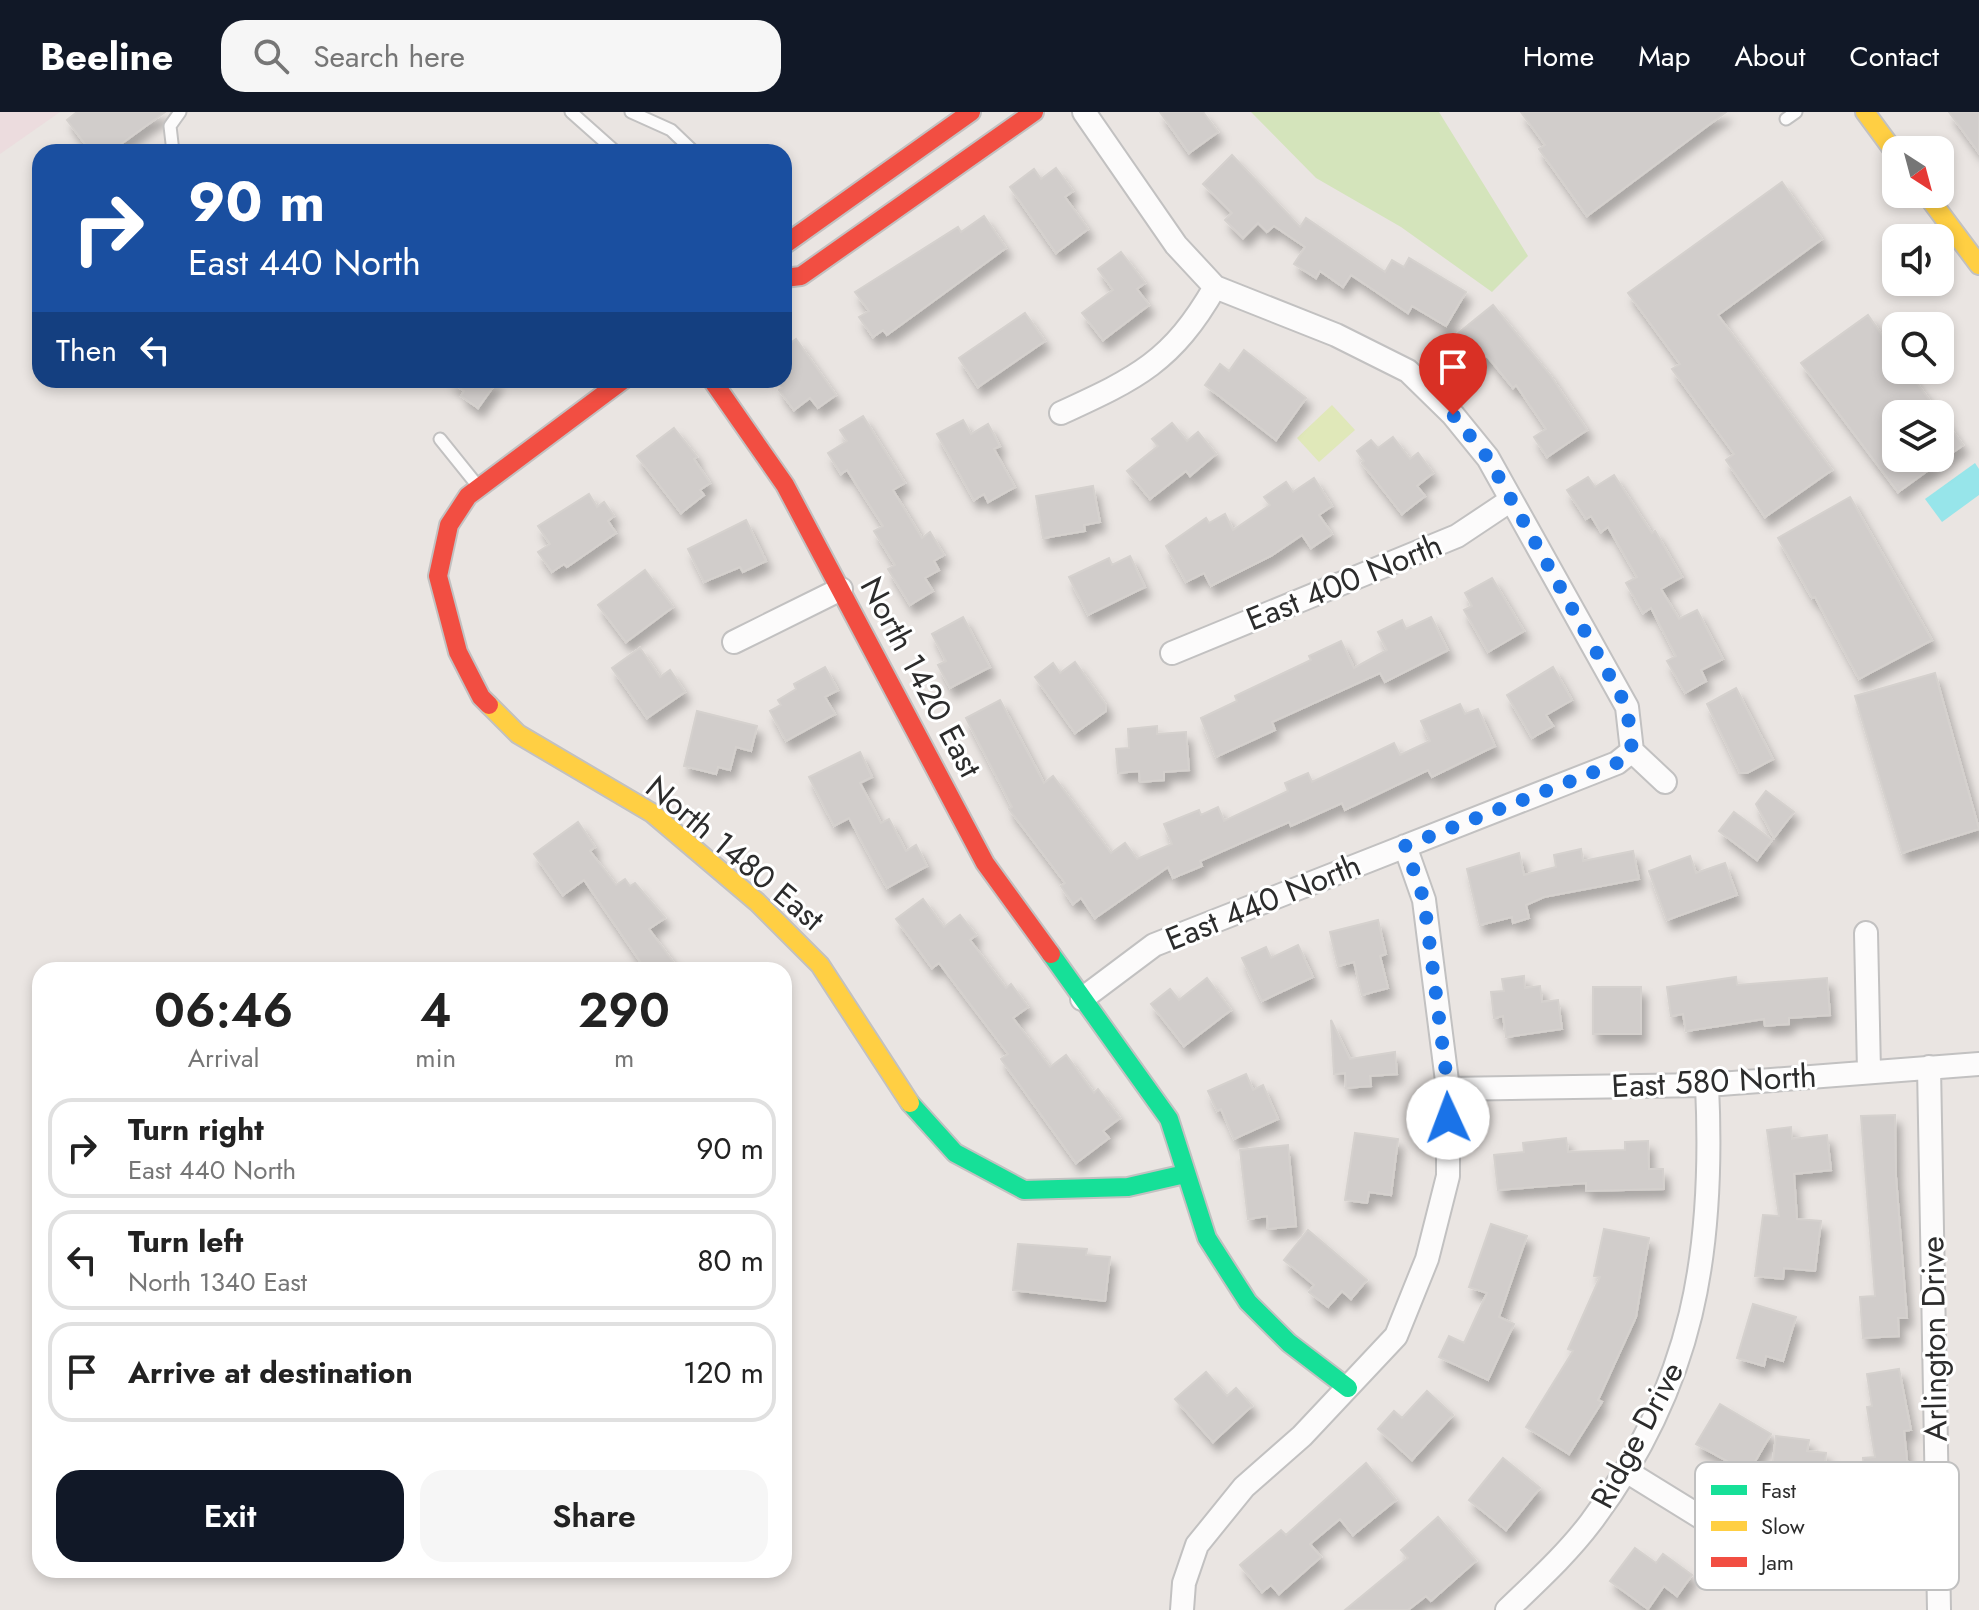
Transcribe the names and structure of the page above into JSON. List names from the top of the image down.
{
  "streets": {
    "street": [
      "East 400 North",
      "North 1420 East",
      "North 1480 East",
      "East 440 North",
      "East 580 North",
      "Arlington Drive",
      "Ridge Drive"
    ]
  },
  "crossings": [
    ["North 1420 East", "North 1480 East"],
    ["North 1420 East", "East 440 North"],
    ["East 580 North", "Arlington Drive"],
    ["East 580 North", "Ridge Drive"]
  ],
  "legend": ["Fast", "Slow", "Jam"],
  "north": "bottom right",
  "page": {
    "header": "Beeline",
    "search": "Search here",
    "nav": [
      "Home",
      "Map",
      "About",
      "Contact"
    ],
    "turn": ["90 m", "East 440 North"],
    "then": "Then",
    "eta": [
      "06:46",
      "Arrival",
      "4",
      "min",
      "290",
      "m"
    ],
    "list": [
      {
        "name": "Turn right",
        "note": "East 440 North",
        "value": "90 m"
      },
      {
        "name": "Turn left",
        "note": "North 1340 East",
        "value": "80 m"
      },
      {
        "name": "Arrive at destination",
        "value": "120 m"
      }
    ],
    "buttons": ["Exit", "Share"]
  }
}
